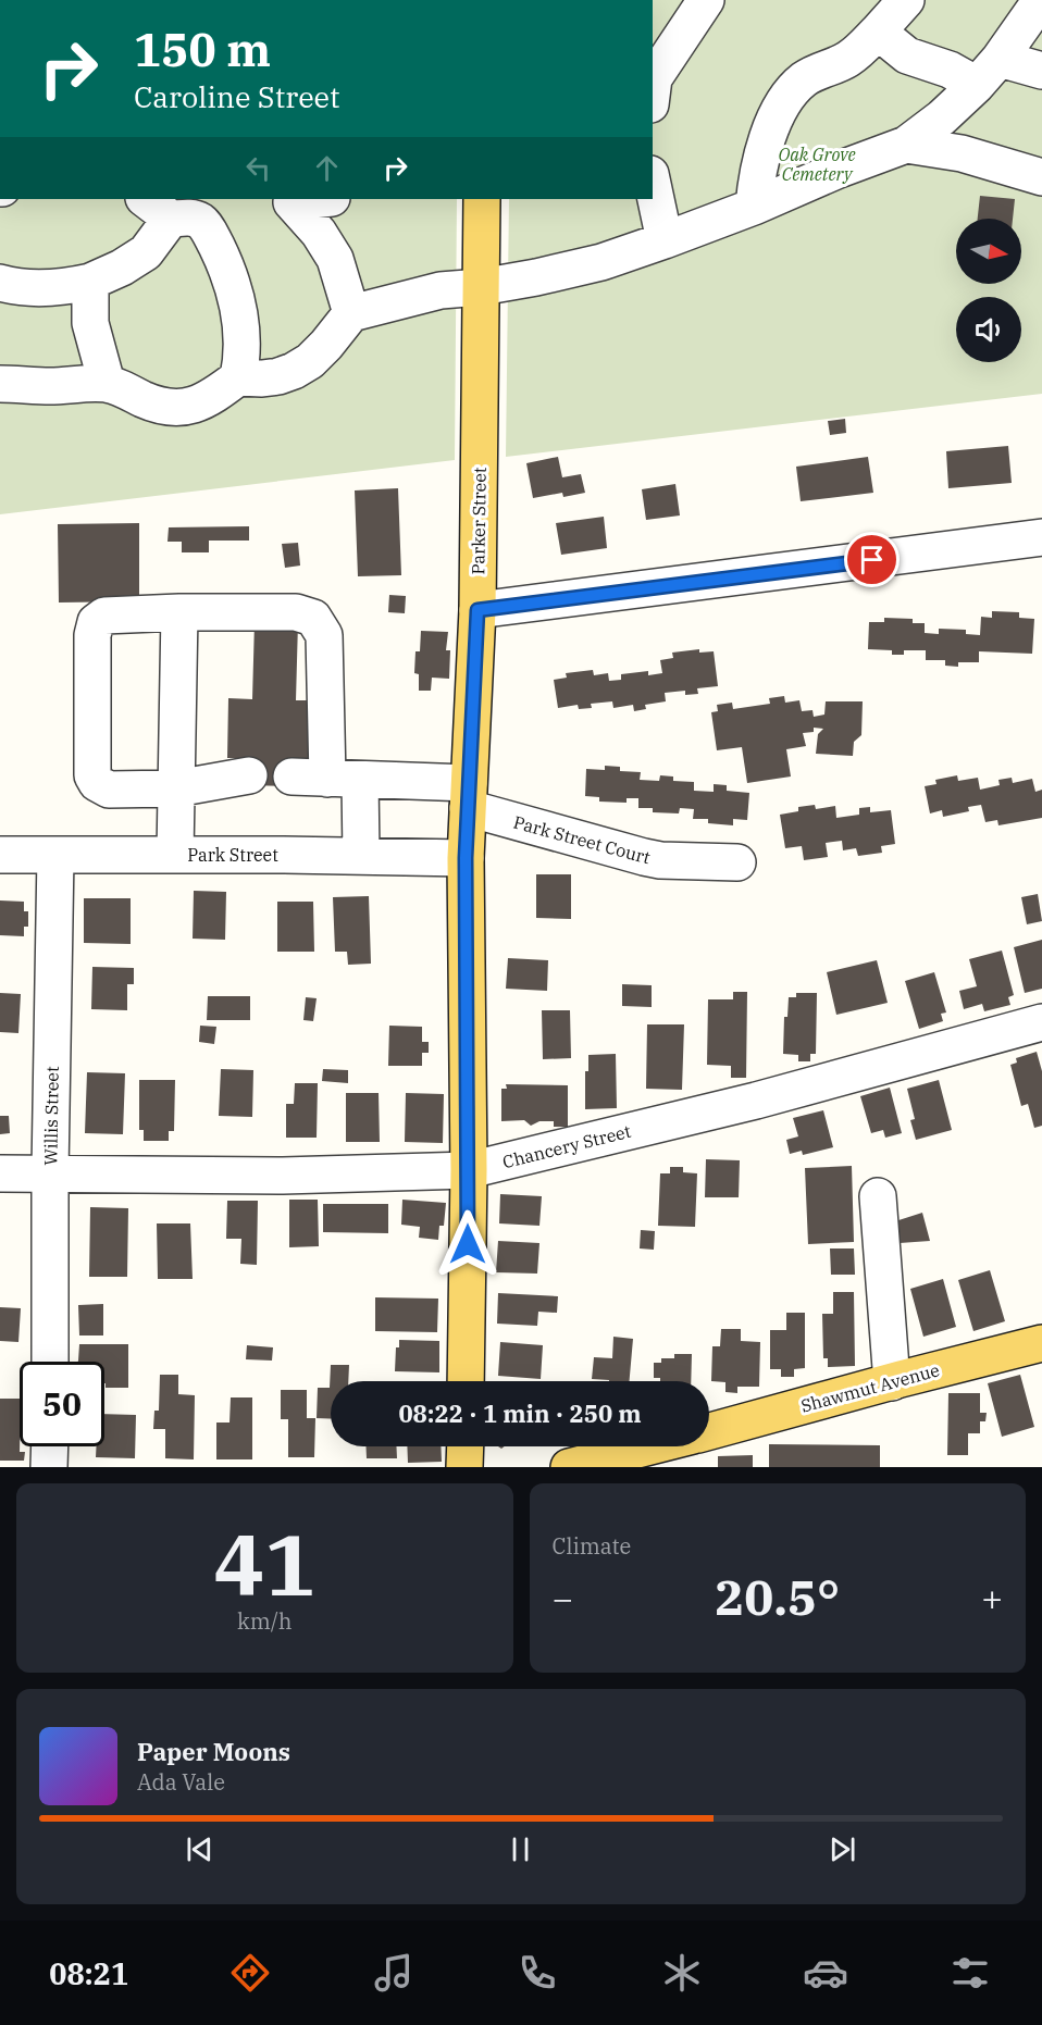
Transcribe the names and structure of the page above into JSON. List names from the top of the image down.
{
  "streets": {
    "main road": ["Parker Street", "Shawmut Avenue"],
    "street": [
      "Park Street Court",
      "Park Street",
      "Willis Street",
      "Chancery Street"
    ]
  },
  "crossings": [
    ["Parker Street", "Park Street Court"],
    ["Parker Street", "Park Street"],
    ["Parker Street", "Chancery Street"],
    ["Park Street", "Willis Street"],
    ["Willis Street", "Chancery Street"]
  ],
  "parks": ["Oak Grove Cemetery"],
  "north": "right",
  "page": {
    "turn": ["150 m", "Caroline Street"],
    "limit": "50",
    "trip": "08:22 · 1 min · 250 m",
    "tile": [
      ["41", "km/h"],
      "Climate"
    ],
    "heat": ["−", "20.5°", "+"],
    "song": ["Paper Moons", "Ada Vale"],
    "tabs": "08:21"
  }
}
